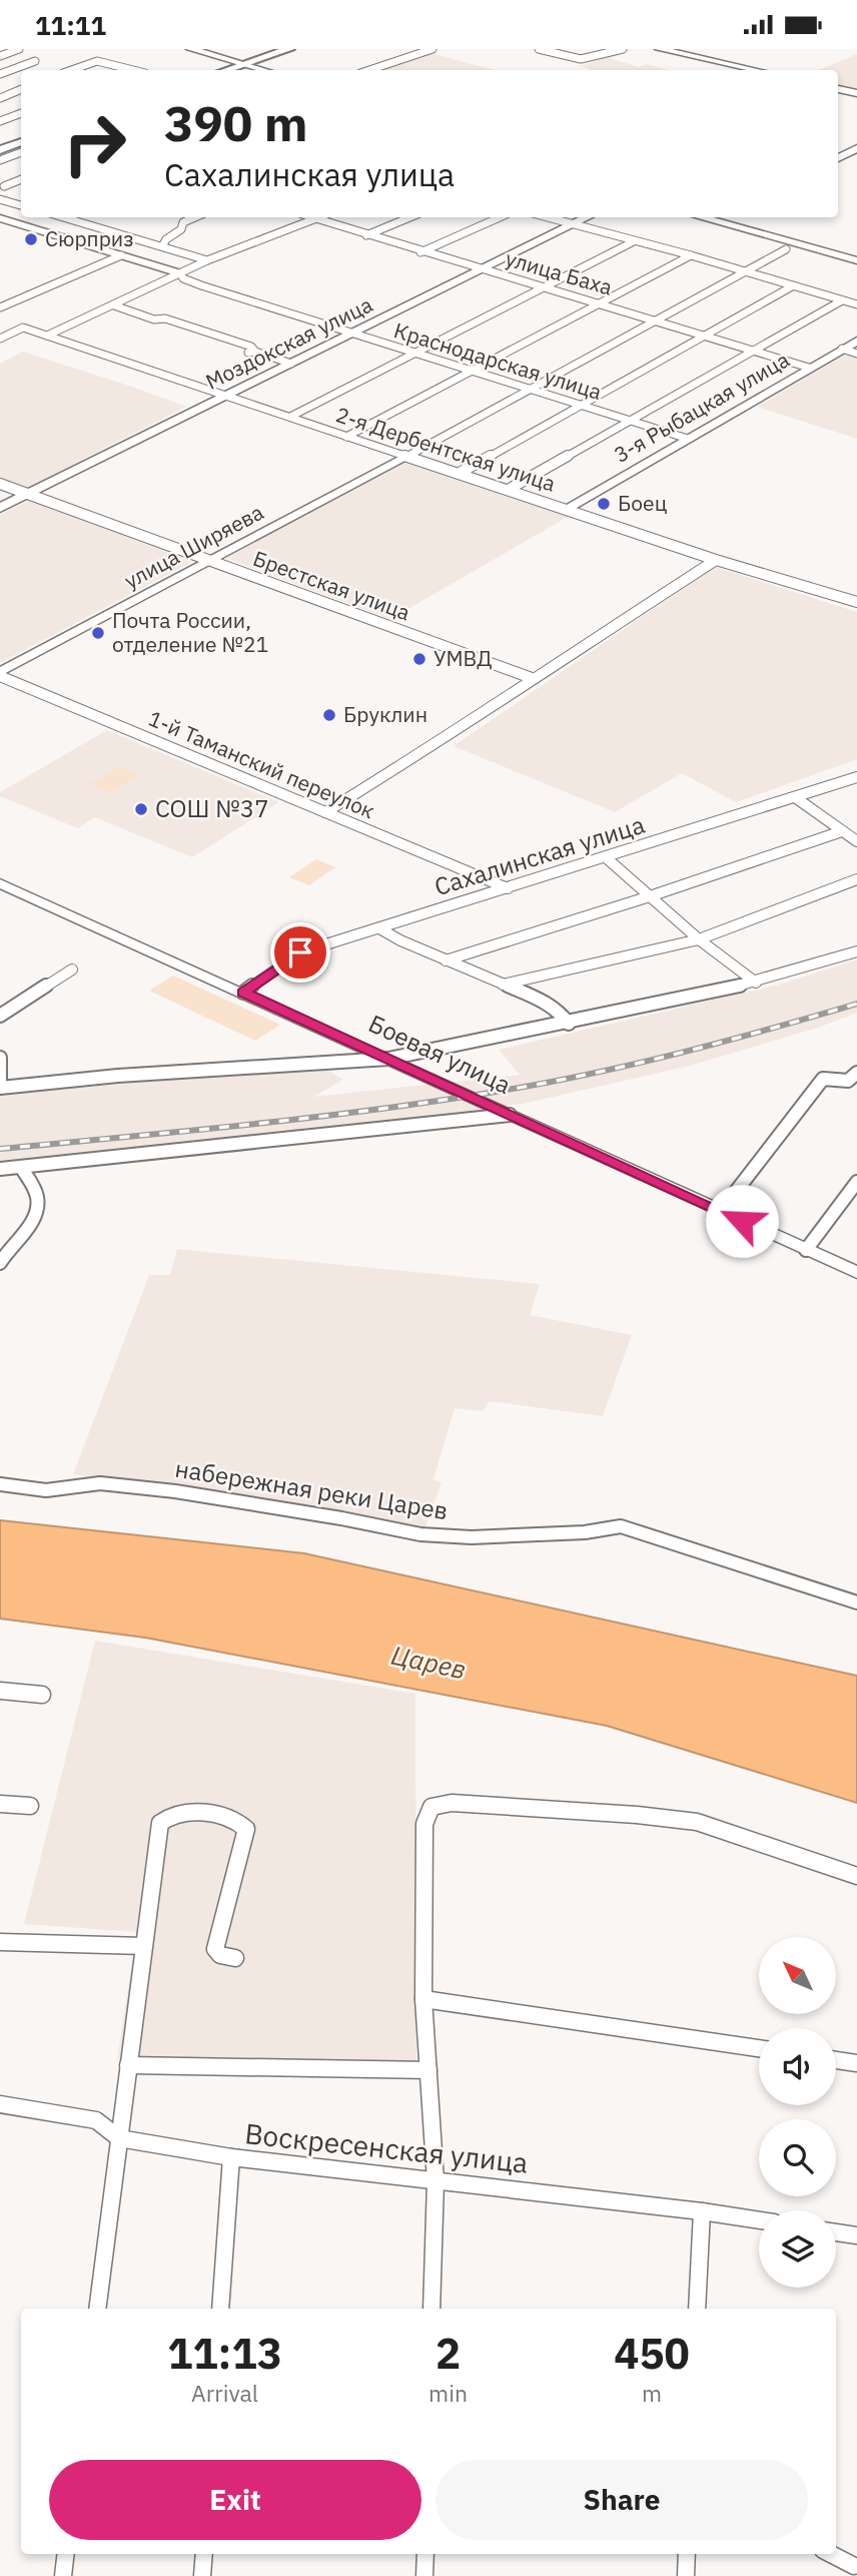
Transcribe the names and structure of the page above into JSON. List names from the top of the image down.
{
  "streets": {
    "main road": [
      "Моздокская улица",
      "3-я Рыбацкая улица",
      "улица Ширяева",
      "Боевая улица"
    ],
    "street": [
      "улица Баха",
      "Краснодарская улица",
      "2-я Дербентская улица",
      "Брестская улица",
      "1-й Таманский переулок",
      "Сахалинская улица",
      "набережная реки Царев",
      "Воскресенская улица"
    ]
  },
  "crossings": [
    ["улица Баха", "Моздокская улица"],
    ["улица Баха", "3-я Рыбацкая улица"],
    ["Моздокская улица", "Краснодарская улица"],
    ["Моздокская улица", "2-я Дербентская улица"],
    ["Моздокская улица", "Брестская улица"],
    ["Краснодарская улица", "3-я Рыбацкая улица"],
    ["3-я Рыбацкая улица", "2-я Дербентская улица"],
    ["2-я Дербентская улица", "улица Ширяева"],
    ["улица Ширяева", "Брестская улица"],
    ["улица Ширяева", "1-й Таманский переулок"],
    ["1-й Таманский переулок", "Сахалинская улица"],
    ["Сахалинская улица", "Боевая улица"]
  ],
  "water": ["Царев"],
  "places": [
    "Сюрприз",
    "Боец",
    "Почта России, отделение №21",
    "УМВД",
    "Бруклин",
    "СОШ №37"
  ],
  "north": "top left",
  "page": {
    "status": "11:11",
    "turn": ["390 m", "Сахалинская улица"],
    "eta": [
      "11:13",
      "Arrival",
      "2",
      "min",
      "450",
      "m"
    ],
    "buttons": ["Exit", "Share"]
  }
}
